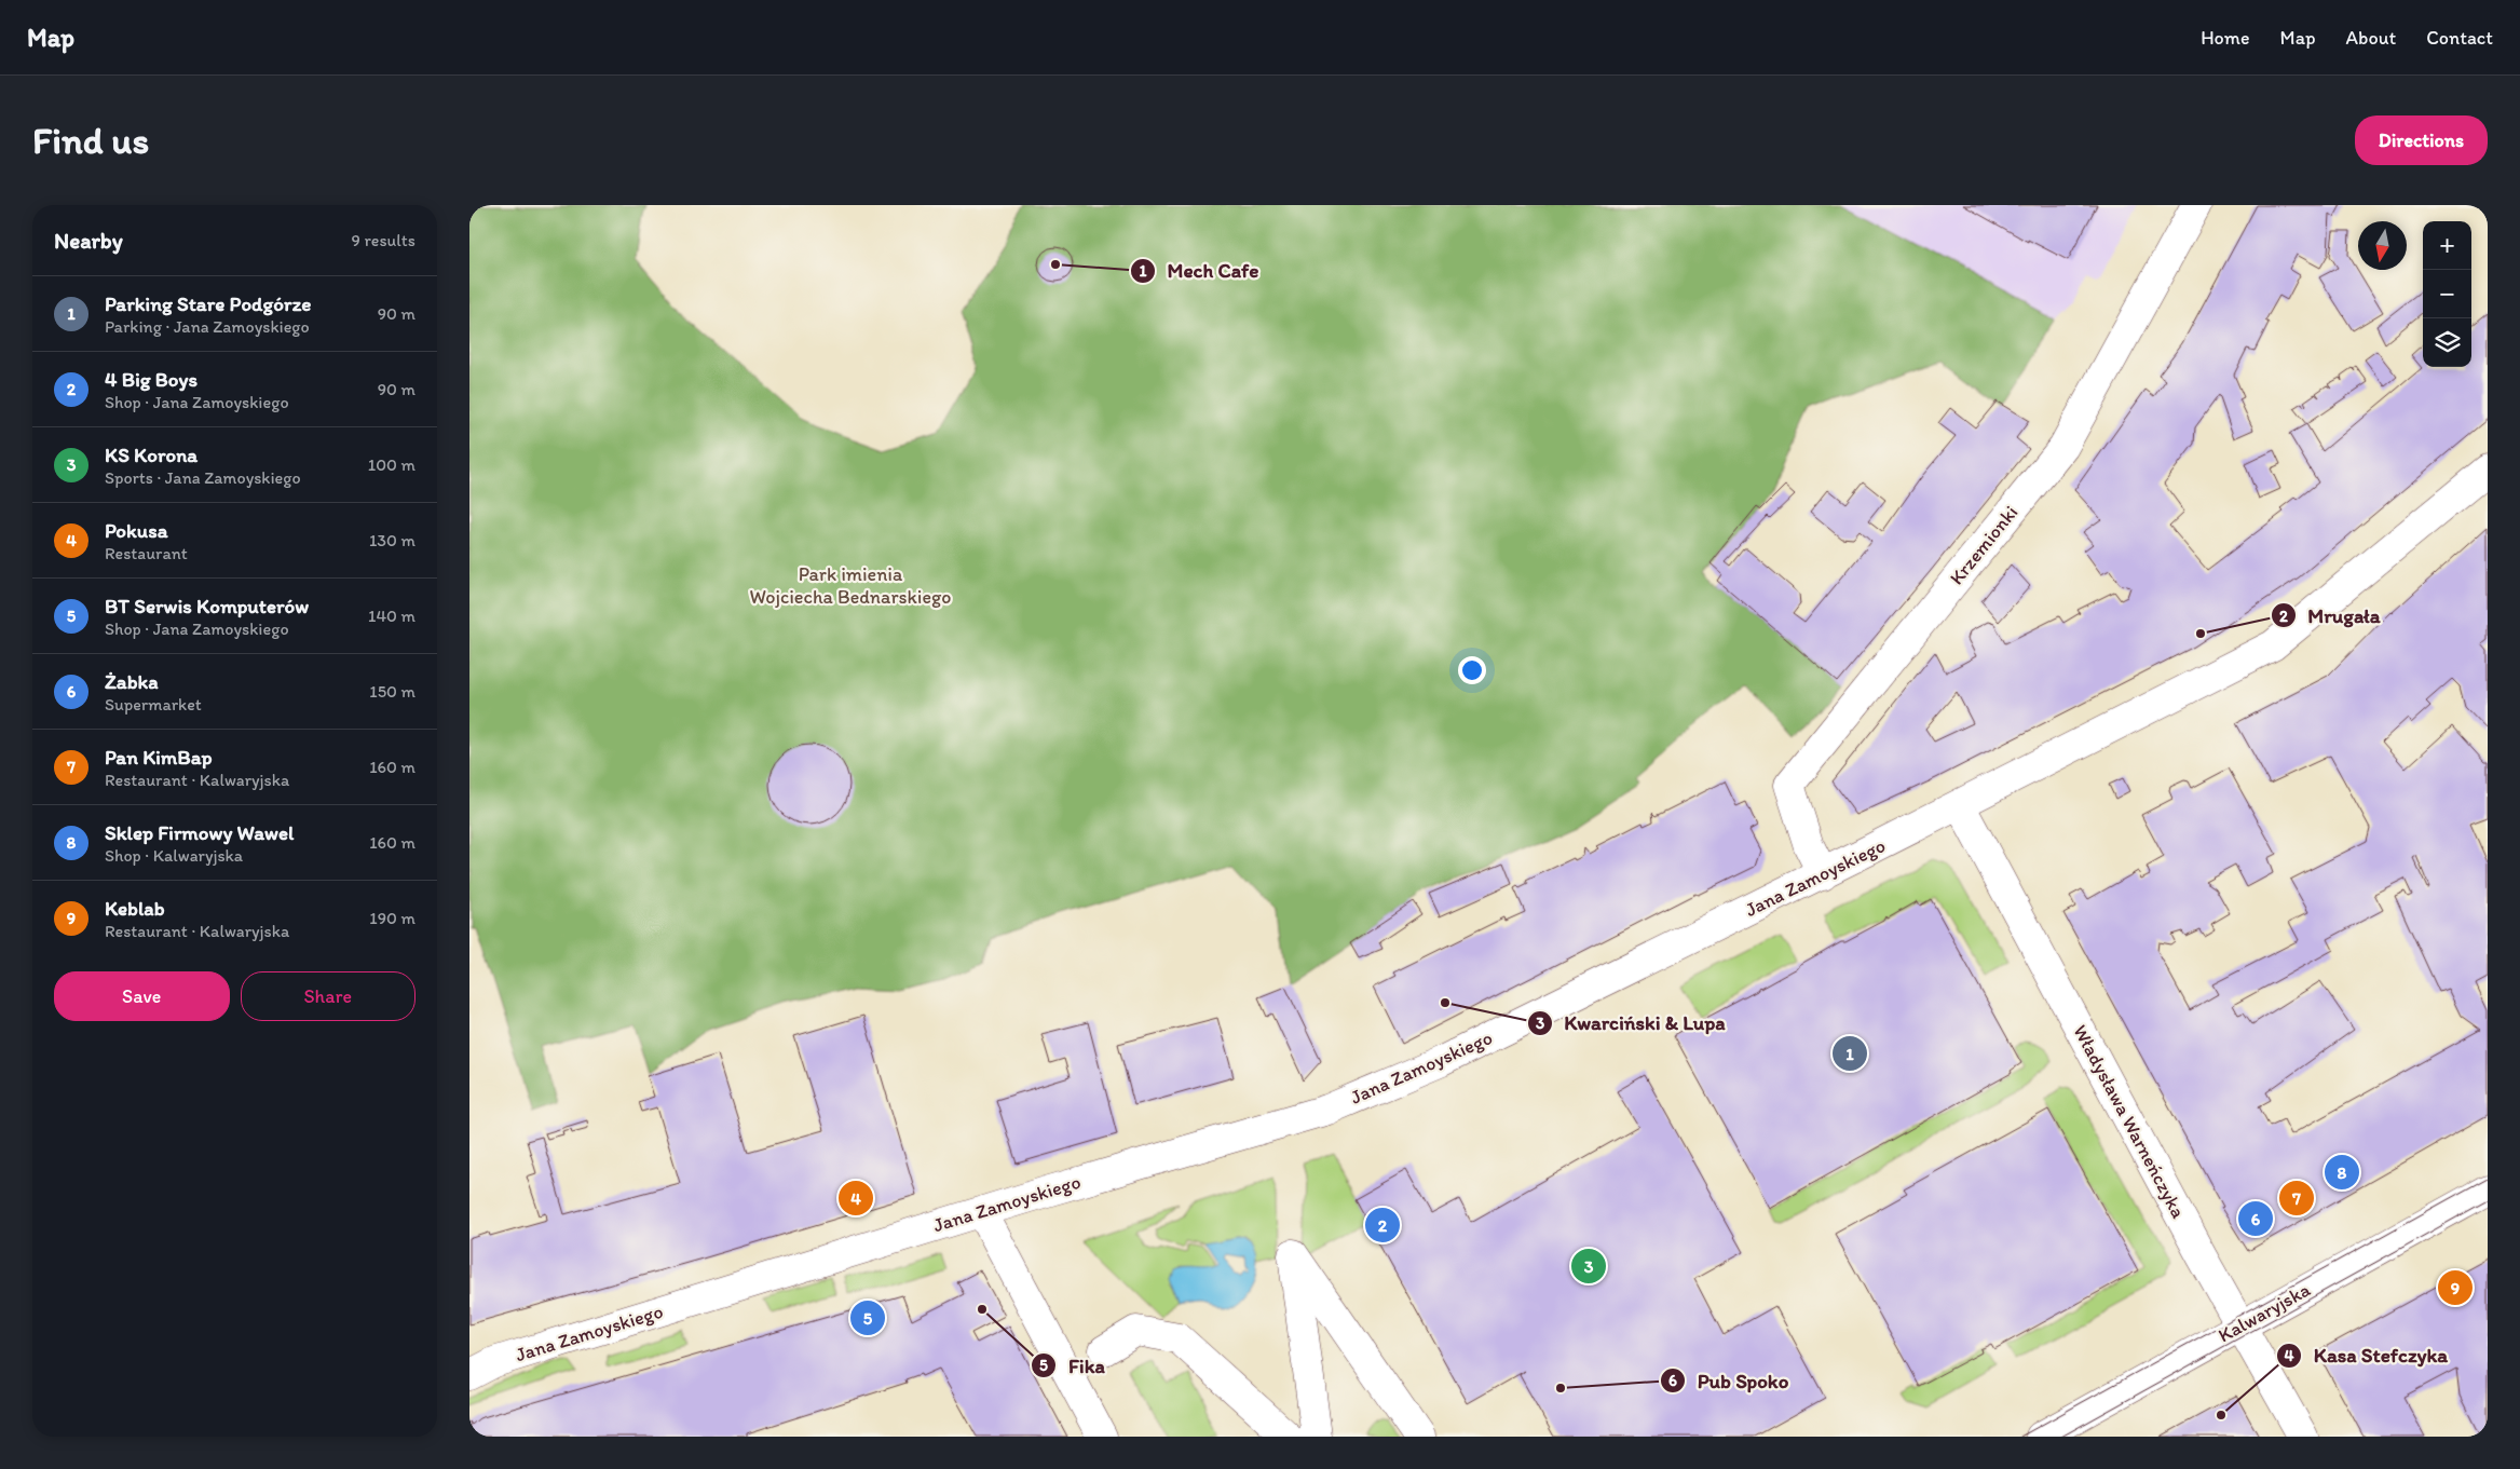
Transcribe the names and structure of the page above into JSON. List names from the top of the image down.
{
  "streets": {
    "street": [
      "Krzemionki",
      "Jana Zamoyskiego",
      "Władysława Warneńczyka",
      "Kalwaryjska"
    ]
  },
  "crossings": [
    ["Krzemionki", "Jana Zamoyskiego"],
    ["Jana Zamoyskiego", "Władysława Warneńczyka"],
    ["Władysława Warneńczyka", "Kalwaryjska"]
  ],
  "parks": ["Park imienia Wojciecha Bednarskiego"],
  "places": [
    "Mech Cafe",
    "Mrugała",
    "Kwarciński & Lupa",
    "Fika",
    "Pub Spoko",
    "Kasa Stefczyka"
  ],
  "north": "bottom",
  "page": {
    "header": "Map",
    "nav": [
      "Home",
      "Map",
      "About",
      "Contact"
    ],
    "buttons": [
      "Directions",
      ["Save", "Share"]
    ],
    "title": "Find us",
    "heading": ["Nearby", "9 results"],
    "map_buttons": ["+", "−"],
    "list": [
      {
        "mark": "1",
        "name": "Parking Stare Podgórze",
        "note": "Parking · Jana Zamoyskiego",
        "value": "90 m"
      },
      {
        "mark": "2",
        "name": "4 Big Boys",
        "note": "Shop · Jana Zamoyskiego",
        "value": "90 m"
      },
      {
        "mark": "3",
        "name": "KS Korona",
        "note": "Sports · Jana Zamoyskiego",
        "value": "100 m"
      },
      {
        "mark": "4",
        "name": "Pokusa",
        "note": "Restaurant",
        "value": "130 m"
      },
      {
        "mark": "5",
        "name": "BT Serwis Komputerów",
        "note": "Shop · Jana Zamoyskiego",
        "value": "140 m"
      },
      {
        "mark": "6",
        "name": "Żabka",
        "note": "Supermarket",
        "value": "150 m"
      },
      {
        "mark": "7",
        "name": "Pan KimBap",
        "note": "Restaurant · Kalwaryjska",
        "value": "160 m"
      },
      {
        "mark": "8",
        "name": "Sklep Firmowy Wawel",
        "note": "Shop · Kalwaryjska",
        "value": "160 m"
      },
      {
        "mark": "9",
        "name": "Keblab",
        "note": "Restaurant · Kalwaryjska",
        "value": "190 m"
      }
    ],
    "pins": [
      "1",
      "8",
      "4",
      "7",
      "6",
      "2",
      "3",
      "9",
      "5"
    ]
  }
}
